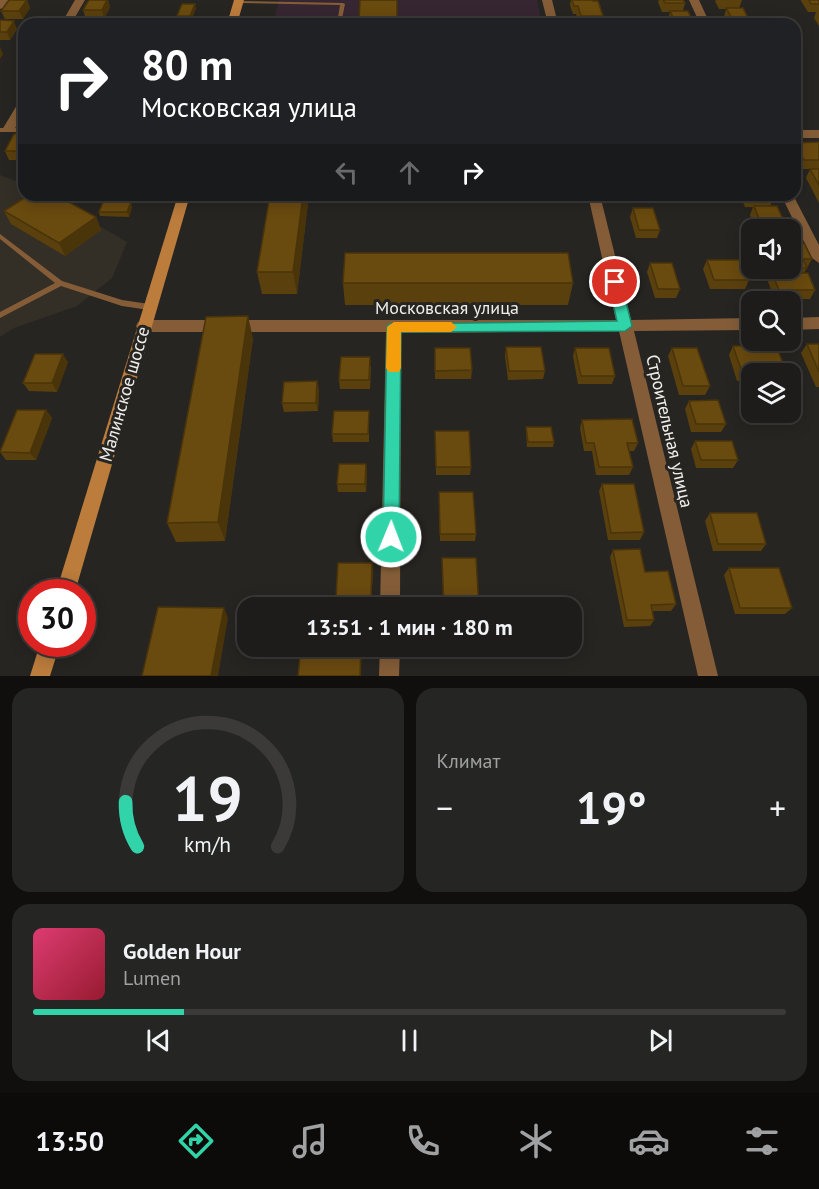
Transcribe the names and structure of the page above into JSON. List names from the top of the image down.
{
  "streets": {
    "main road": ["Малинское шоссе"],
    "street": ["Московская улица", "Строительная улица"]
  },
  "crossings": [
    ["Московская улица", "Малинское шоссе"],
    ["Московская улица", "Строительная улица"]
  ],
  "page": {
    "turn": ["80 m", "Московская улица"],
    "limit": "30",
    "trip": "13:51 · 1 мин · 180 m",
    "tile": "Климат",
    "heat": ["−", "19°", "+"],
    "song": ["Golden Hour", "Lumen"],
    "tabs": "13:50",
    "gauge": ["19", "km/h"]
  }
}
